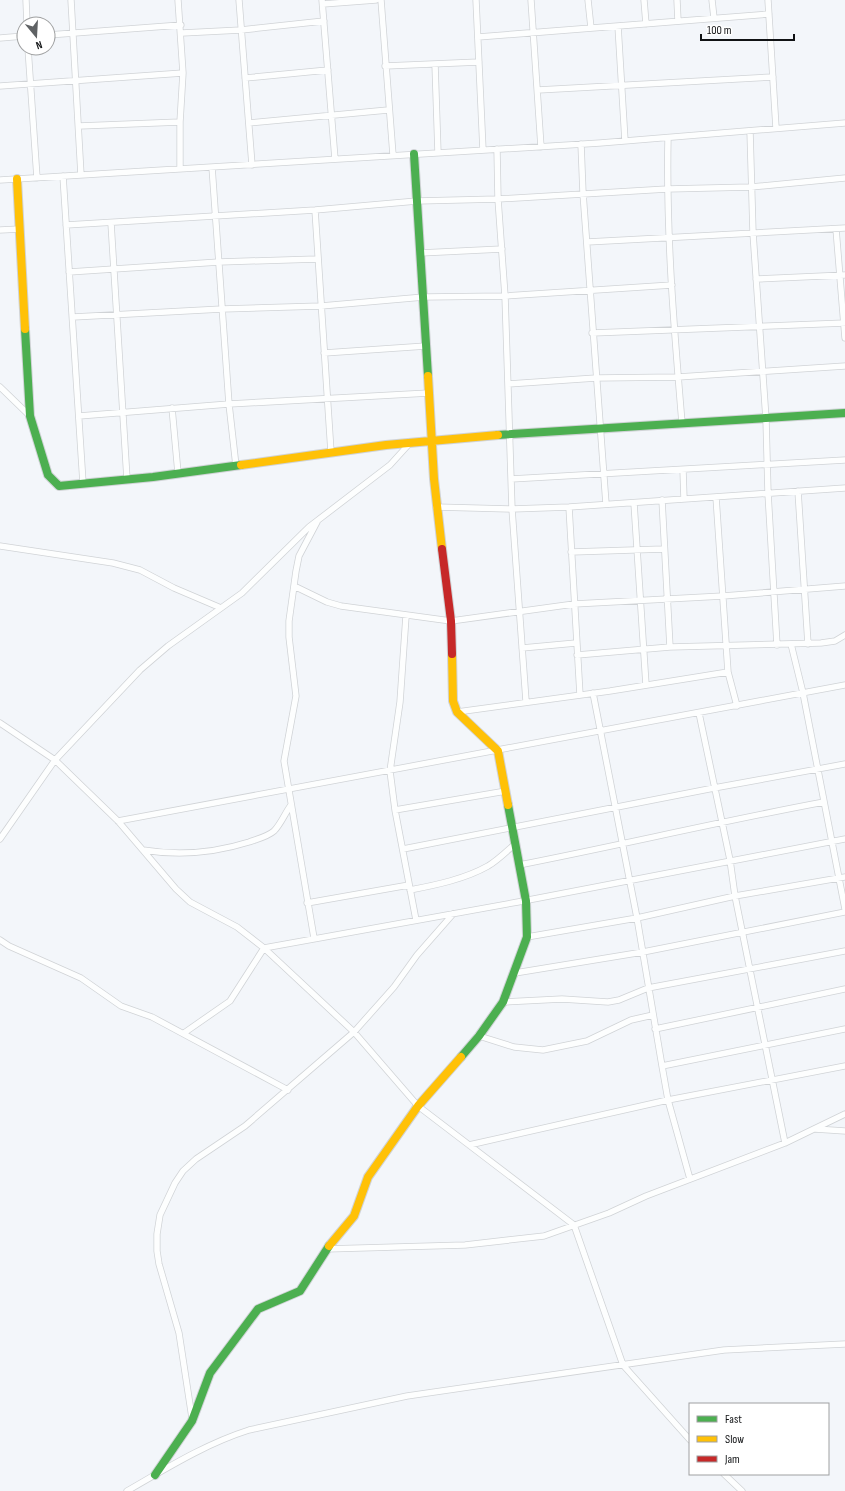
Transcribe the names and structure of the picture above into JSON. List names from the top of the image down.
{
  "legend": ["Fast", "Slow", "Jam"],
  "scale_bar": "100 m",
  "north": "bottom"
}
